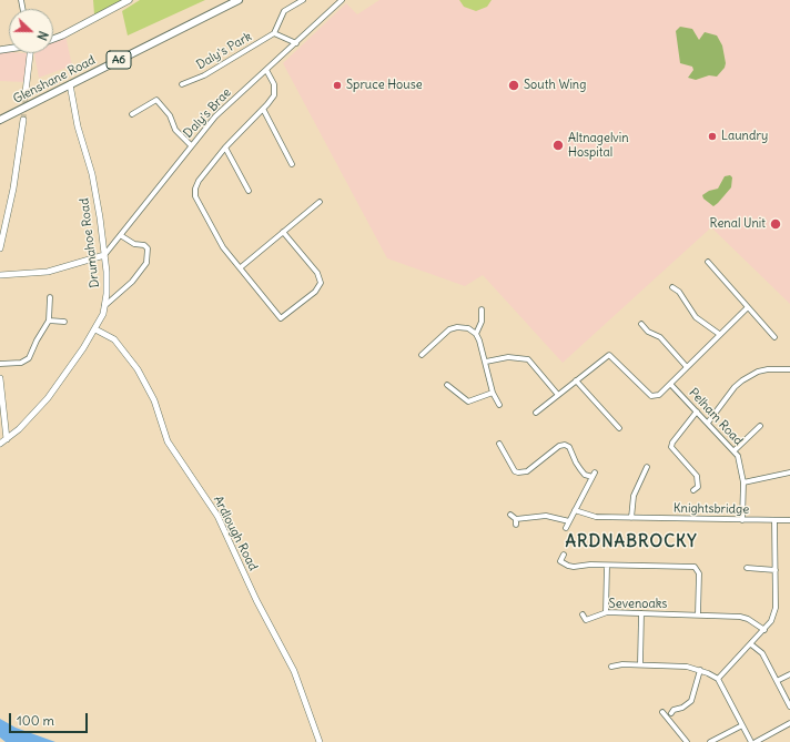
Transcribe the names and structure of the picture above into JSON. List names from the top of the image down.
{
  "streets": {
    "highway": ["A6", "Glenshane Road"],
    "street": [
      "Daly's Park",
      "Daly's Brae",
      "Drumahoe Road",
      "Pelham Road",
      "Knightsbridge",
      "Ardlough Road",
      "Sevenoaks"
    ]
  },
  "crossings": [
    ["Glenshane Road", "Drumahoe Road"],
    ["Daly's Brae", "Drumahoe Road"],
    ["Drumahoe Road", "Ardlough Road"],
    ["Pelham Road", "Knightsbridge"]
  ],
  "districts": ["ARDNABROCKY"],
  "places": [
    "Spruce House",
    "South Wing",
    "Laundry",
    "Altnagelvin Hospital",
    "Renal Unit"
  ],
  "scale_bar": "100 m",
  "north": "right"
}
